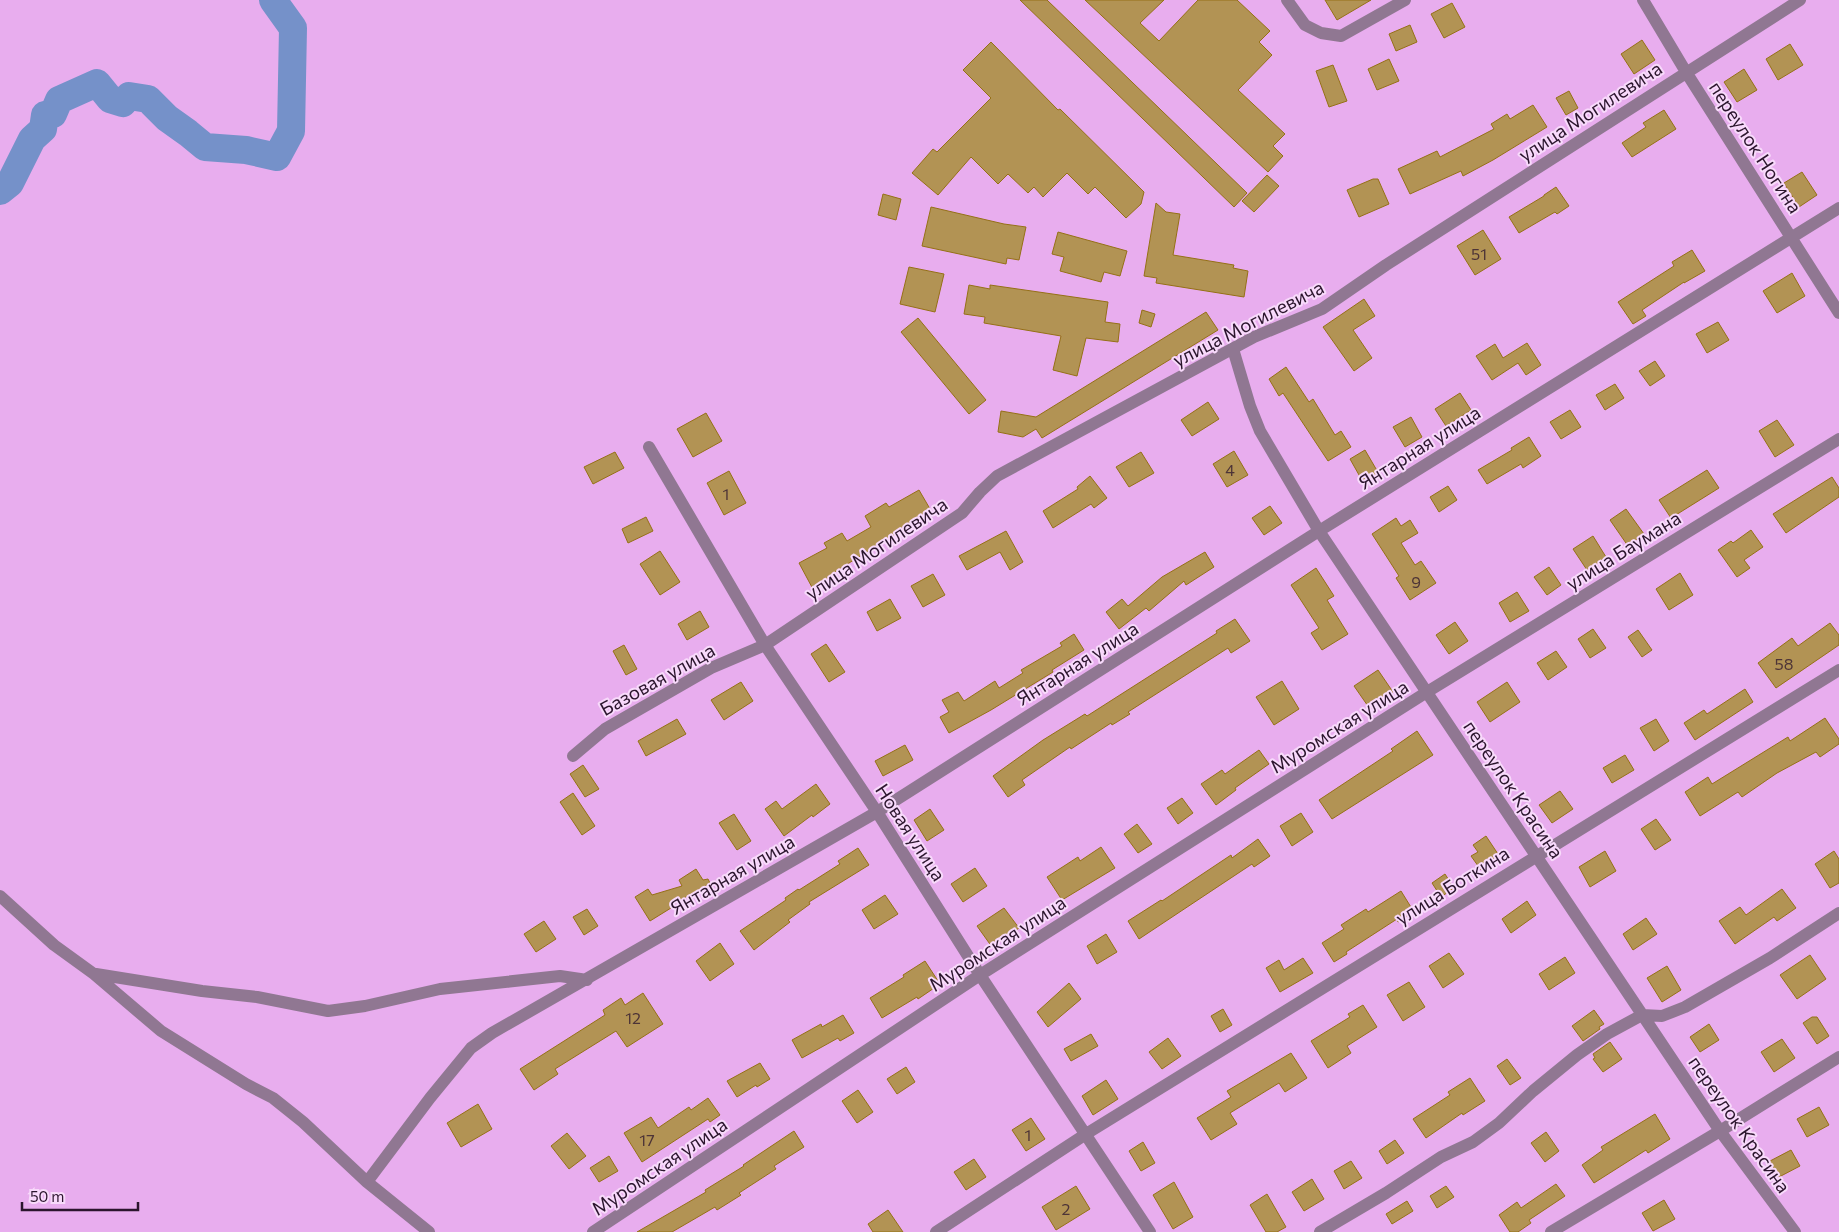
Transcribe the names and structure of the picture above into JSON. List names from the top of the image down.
{
  "streets": {
    "street": [
      "улица Могилевича",
      "переулок Ногина",
      "Янтарная улица",
      "улица Баумана",
      "Базовая улица",
      "Муромская улица",
      "переулок Красина",
      "Новая улица",
      "улица Боткина"
    ]
  },
  "crossings": [
    ["улица Могилевича", "переулок Ногина"],
    ["улица Могилевича", "Базовая улица"],
    ["улица Могилевича", "переулок Красина"],
    ["улица Могилевича", "Новая улица"],
    ["переулок Ногина", "Янтарная улица"],
    ["Янтарная улица", "переулок Красина"],
    ["Янтарная улица", "Новая улица"],
    ["улица Баумана", "Муромская улица"],
    ["улица Баумана", "переулок Красина"],
    ["Базовая улица", "Новая улица"],
    ["Муромская улица", "переулок Красина"],
    ["Муромская улица", "Новая улица"],
    ["переулок Красина", "улица Боткина"],
    ["Новая улица", "улица Боткина"]
  ],
  "house_numbers": [
    "51",
    "4",
    "1",
    "9",
    "58",
    "12",
    "1",
    "17",
    "2"
  ],
  "scale_bar": "50 m"
}
